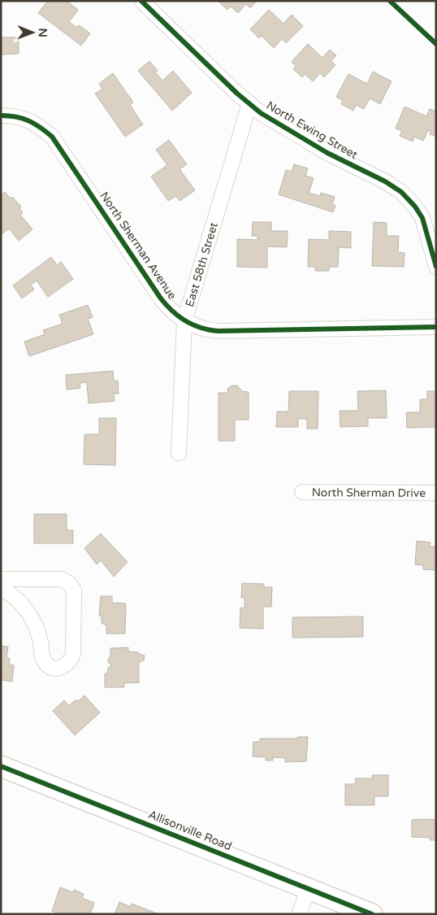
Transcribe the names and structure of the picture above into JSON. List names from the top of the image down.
{
  "streets": {
    "main road": ["Allisonville Road"],
    "street": [
      "North Ewing Street",
      "North Sherman Avenue",
      "East 58th Street",
      "North Sherman Drive"
    ]
  },
  "crossings": [
    ["North Ewing Street", "East 58th Street"],
    ["North Sherman Avenue", "East 58th Street"]
  ],
  "north": "right"
}
